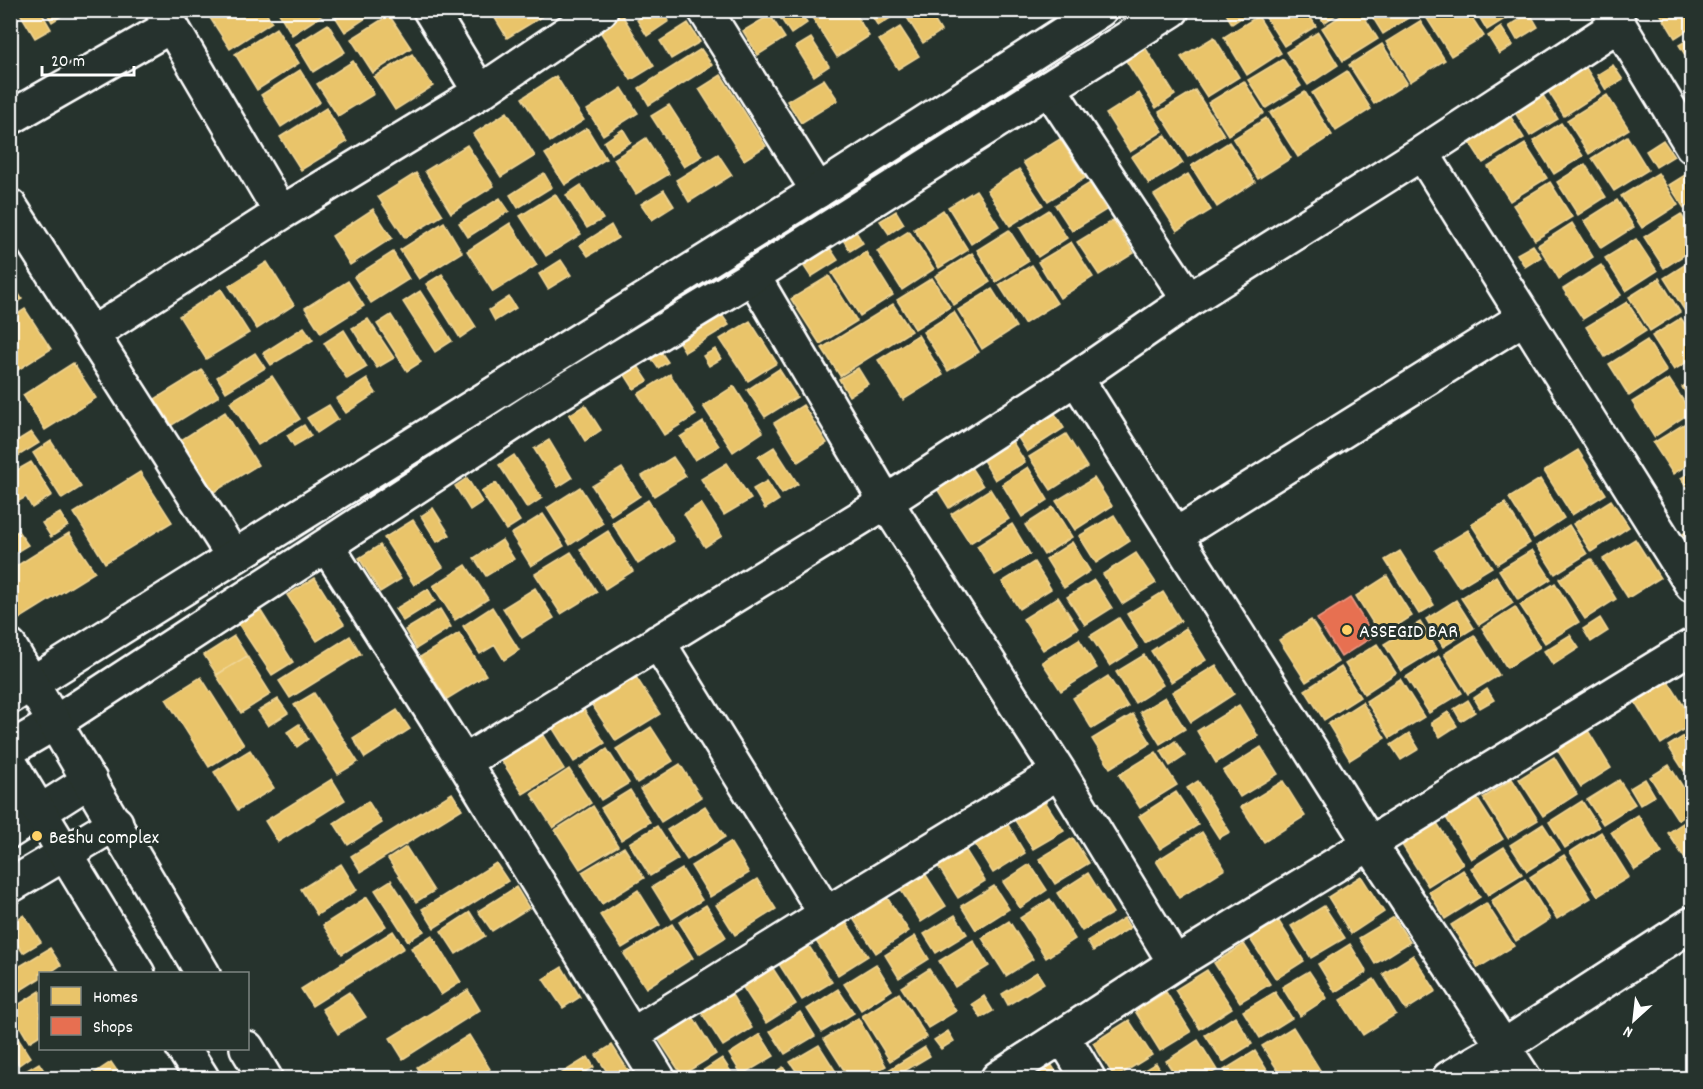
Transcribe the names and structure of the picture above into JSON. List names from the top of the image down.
{
  "places": ["ASSEGID BAR", "Beshu complex"],
  "legend": ["Homes", "Shops"],
  "scale_bar": "20 m",
  "north": "bottom left"
}
